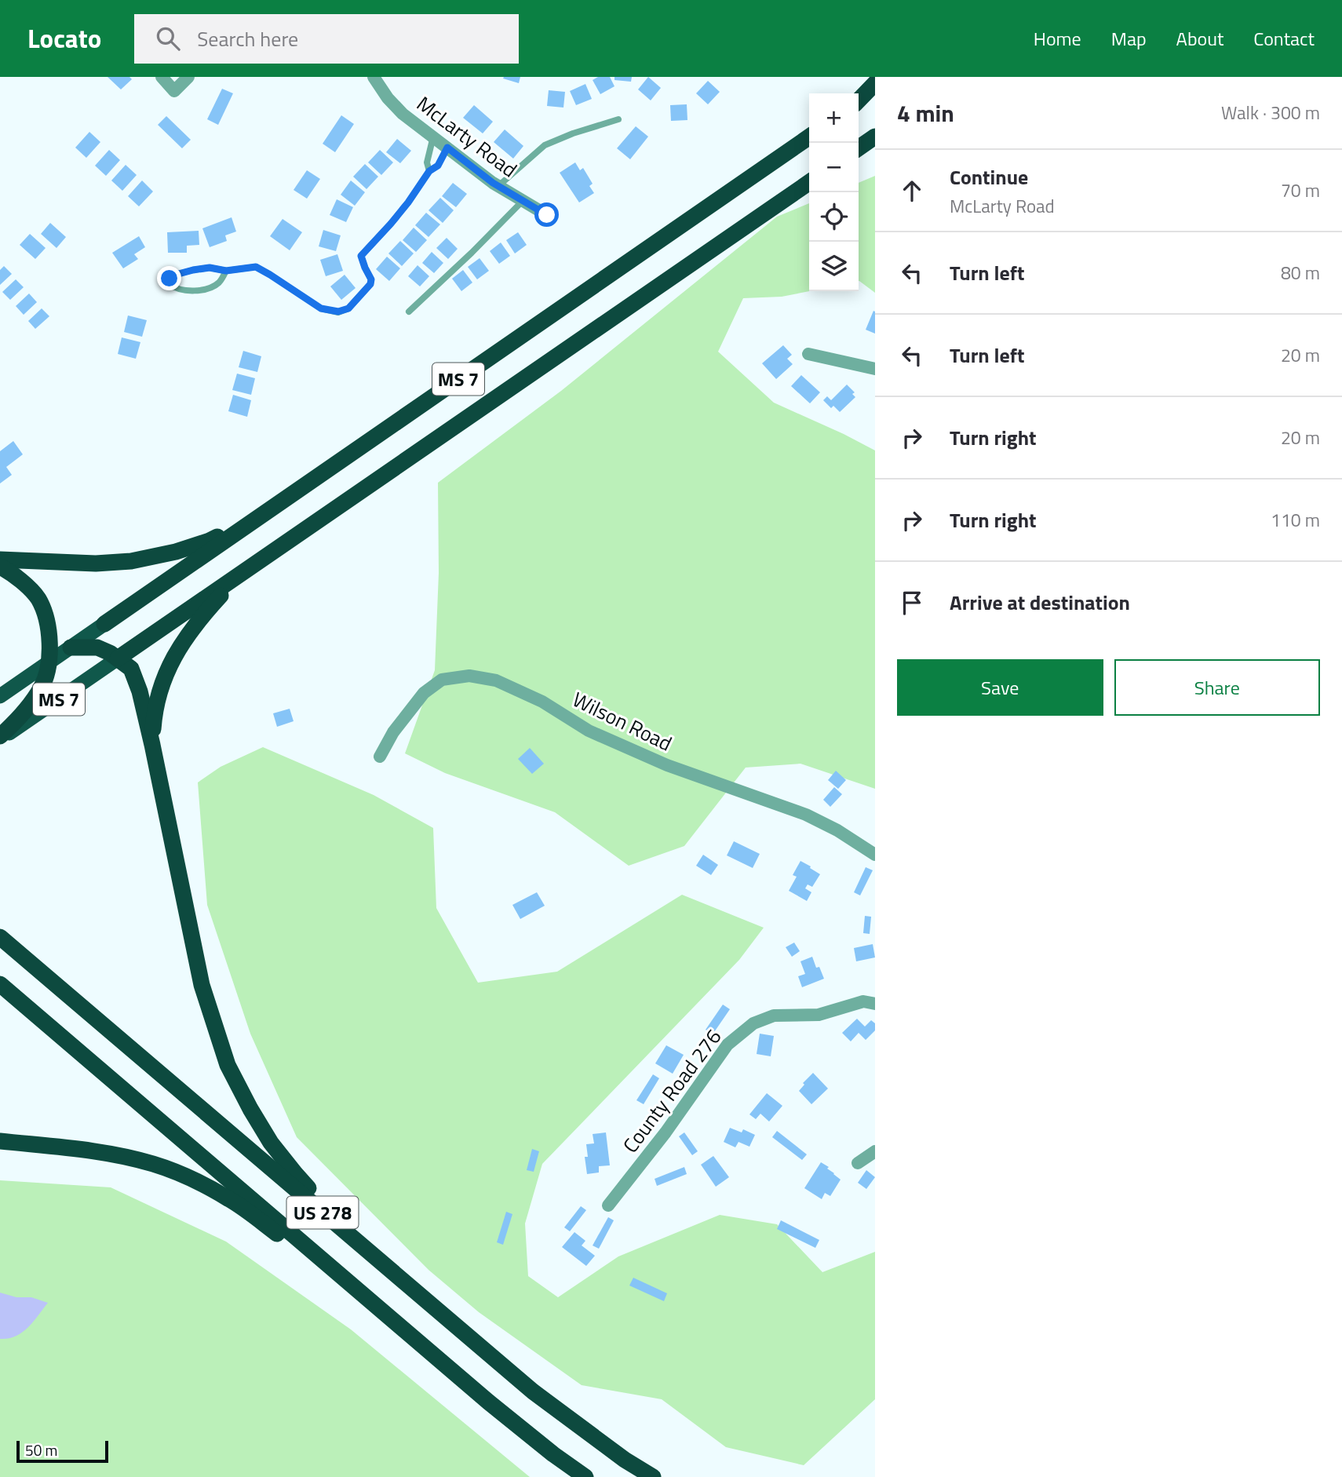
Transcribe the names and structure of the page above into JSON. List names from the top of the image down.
{
  "streets": {
    "highway": ["MS 7", "US 278"],
    "street": ["McLarty Road", "Wilson Road", "County Road 276"]
  },
  "scale_bar": "50 m",
  "page": {
    "header": "Locato",
    "search": "Search here",
    "nav": [
      "Home",
      "Map",
      "About",
      "Contact"
    ],
    "heading": ["4 min", "Walk · 300 m"],
    "map_buttons": ["+", "−"],
    "list": [
      ["Continue", "McLarty Road", "70 m"],
      ["Turn left", "80 m"],
      ["Turn left", "20 m"],
      ["Turn right", "20 m"],
      ["Turn right", "110 m"],
      "Arrive at destination"
    ],
    "buttons": ["Save", "Share"],
    "scale": "50 m"
  }
}
